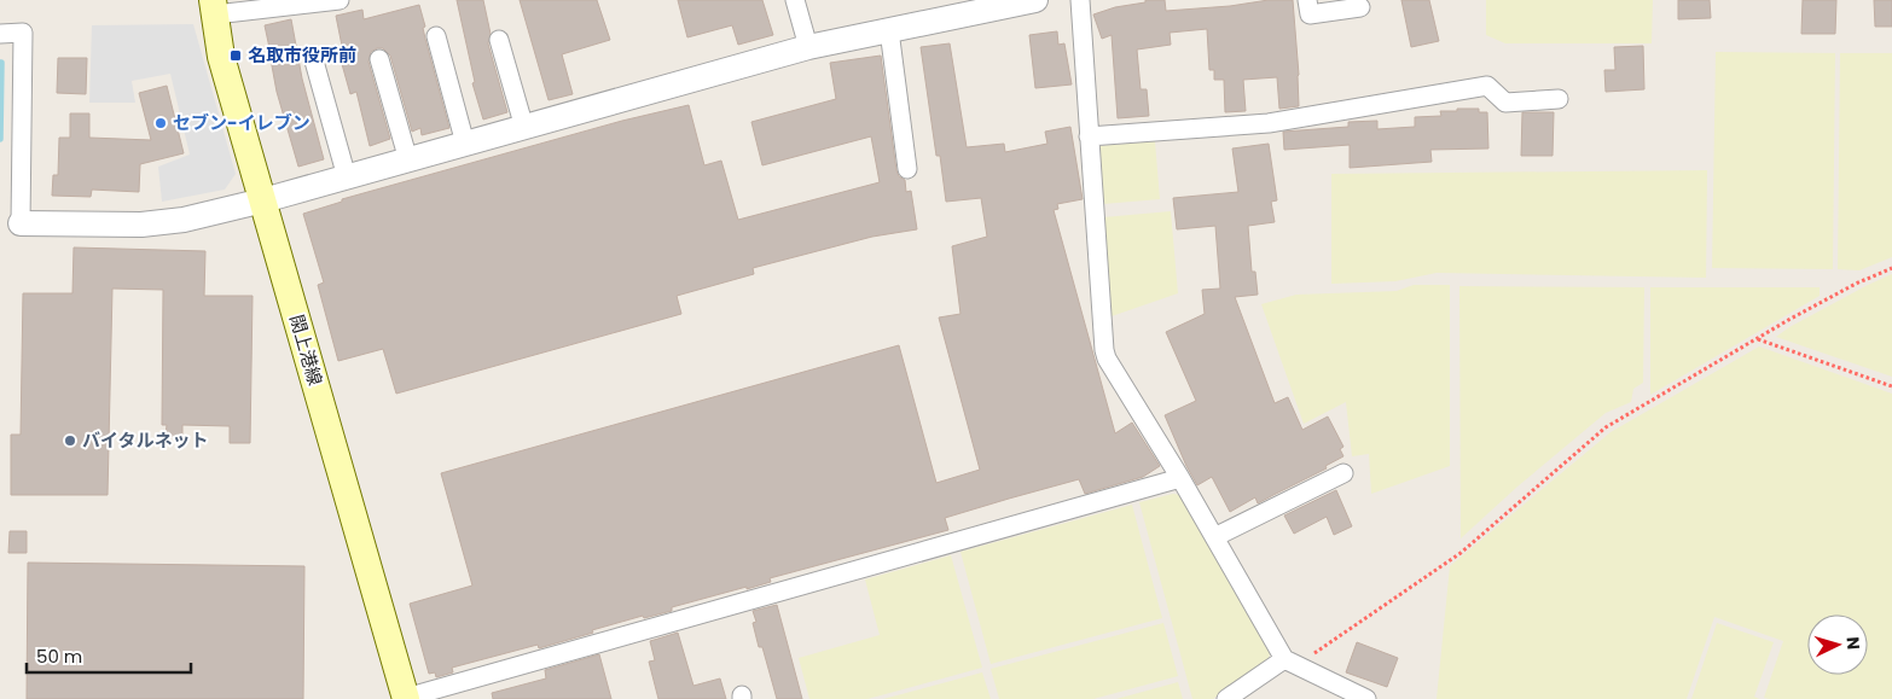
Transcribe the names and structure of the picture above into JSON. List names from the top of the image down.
{
  "streets": {
    "main road": ["閖上港線"]
  },
  "places": {
    "transit": ["名取市役所前"],
    "other": ["セブン-イレブン", "バイタルネット"]
  },
  "scale_bar": "50 m",
  "north": "right"
}
